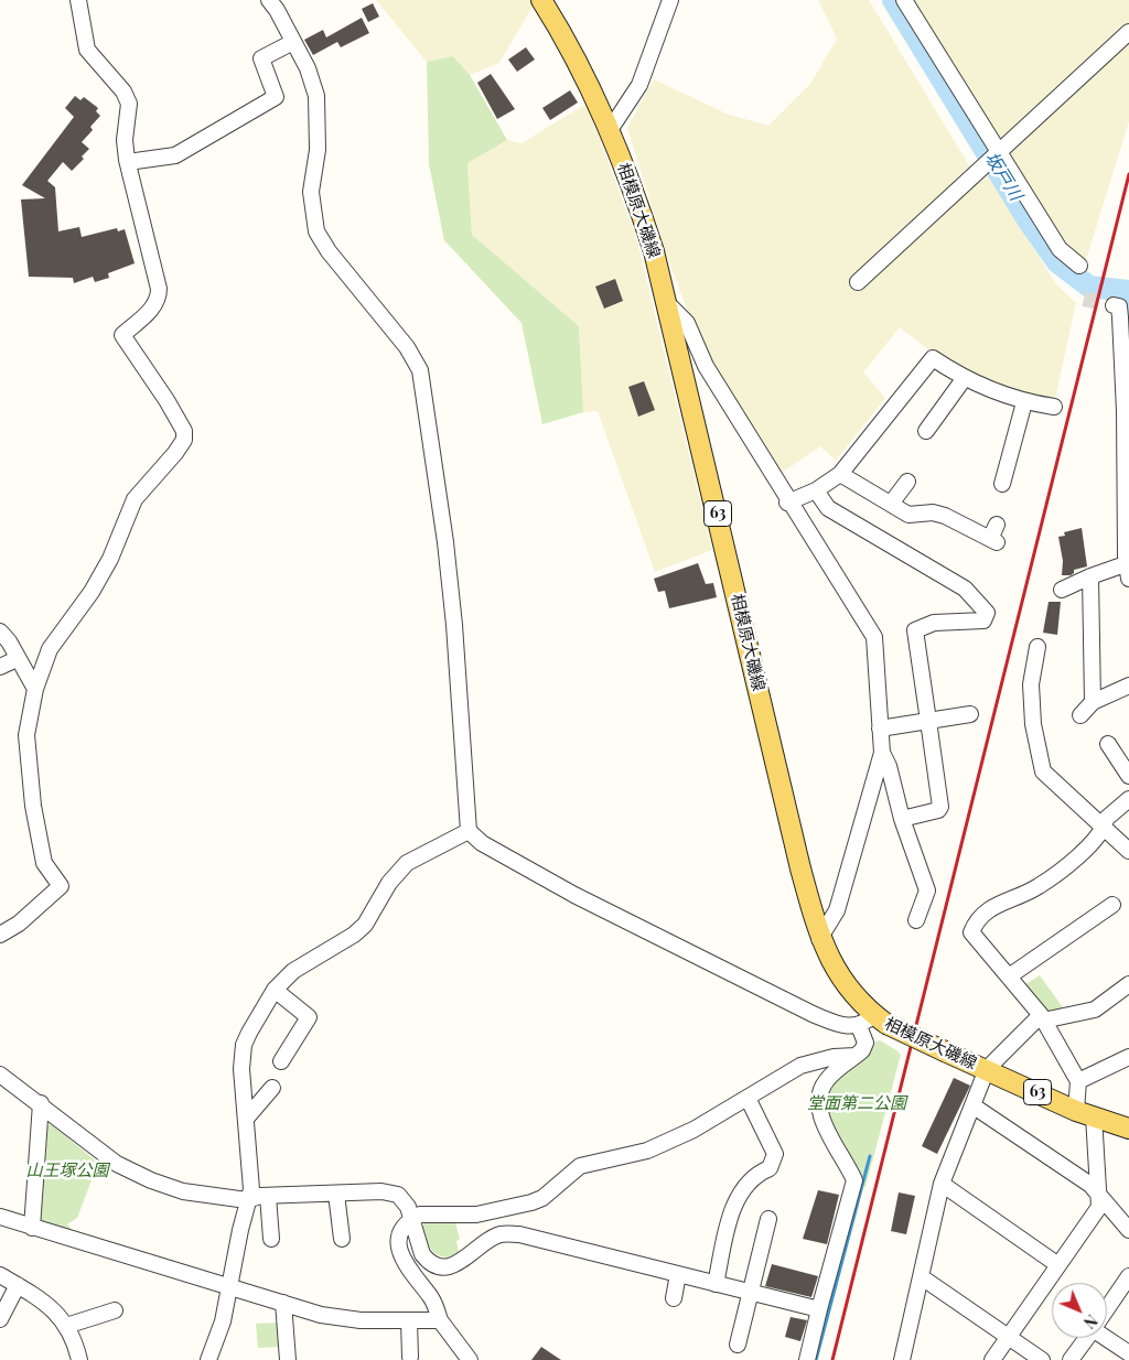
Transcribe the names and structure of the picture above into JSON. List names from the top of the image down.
{
  "streets": {
    "main road": ["相模原大磯線", "63"]
  },
  "water": ["坂戸川"],
  "parks": ["堂面第二公園", "山王塚公園"],
  "north": "bottom right"
}
